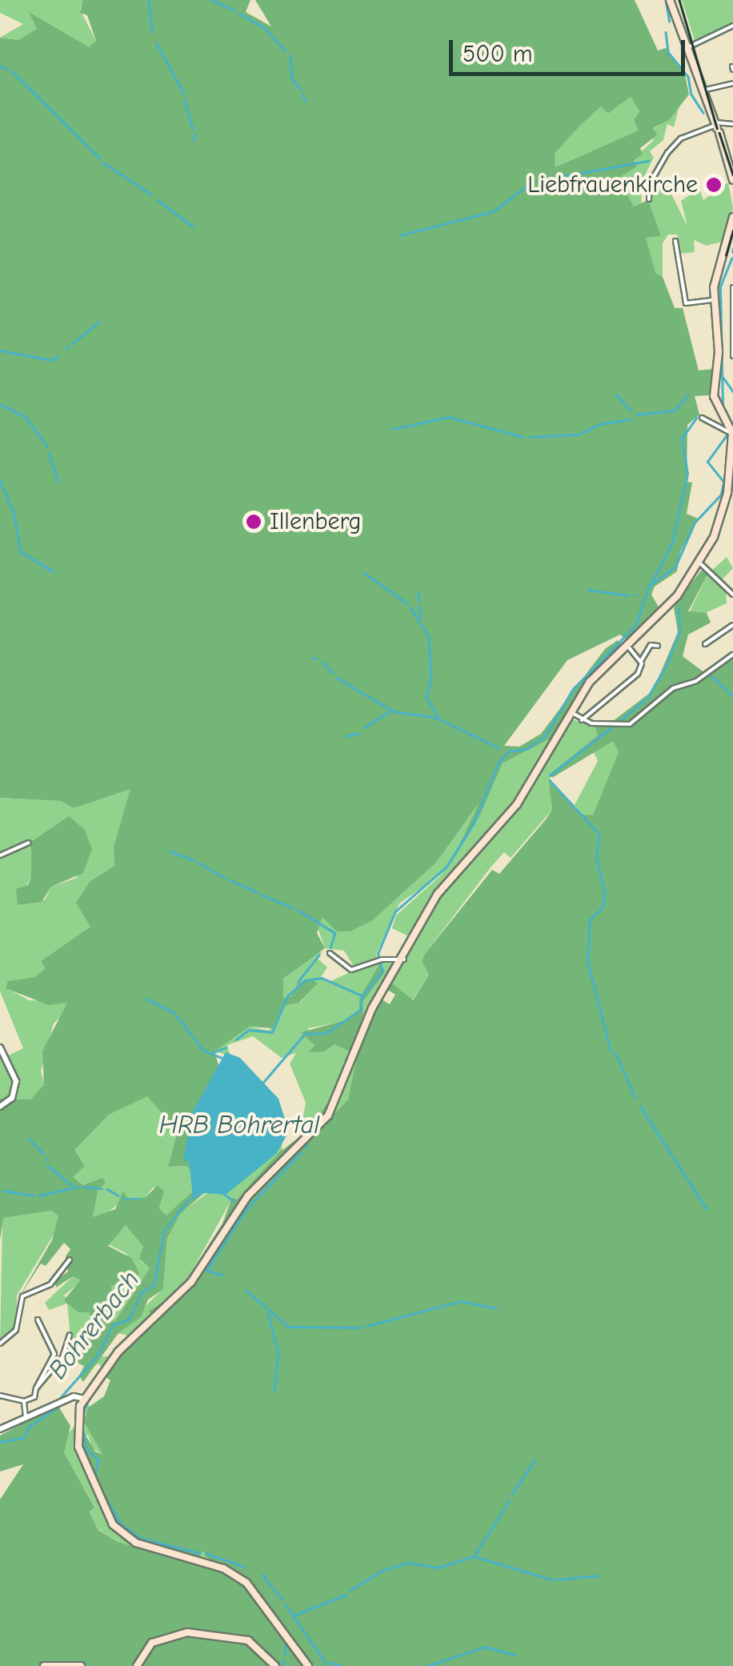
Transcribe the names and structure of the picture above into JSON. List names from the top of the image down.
{
  "water": ["HRB Bohrertal", "Bohrerbach"],
  "places": ["Liebfrauenkirche", "Illenberg"],
  "scale_bar": "500 m"
}
